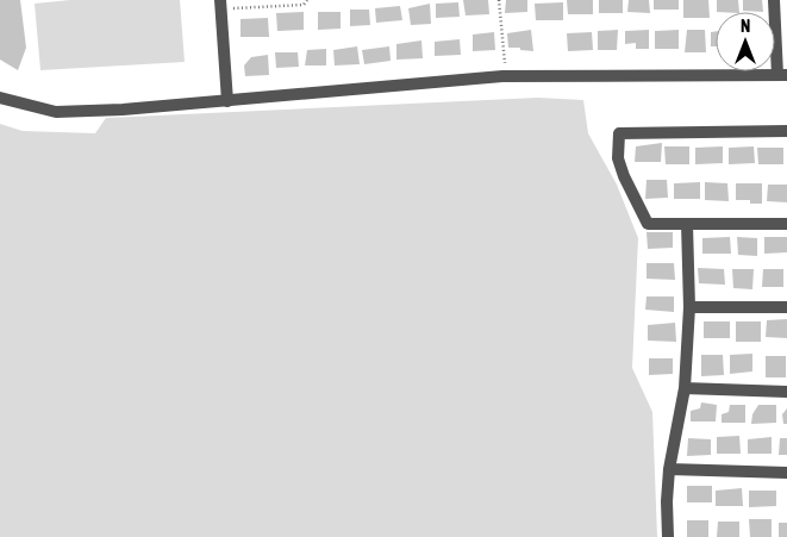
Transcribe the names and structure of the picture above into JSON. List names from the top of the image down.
{
  "north": "top"
}
